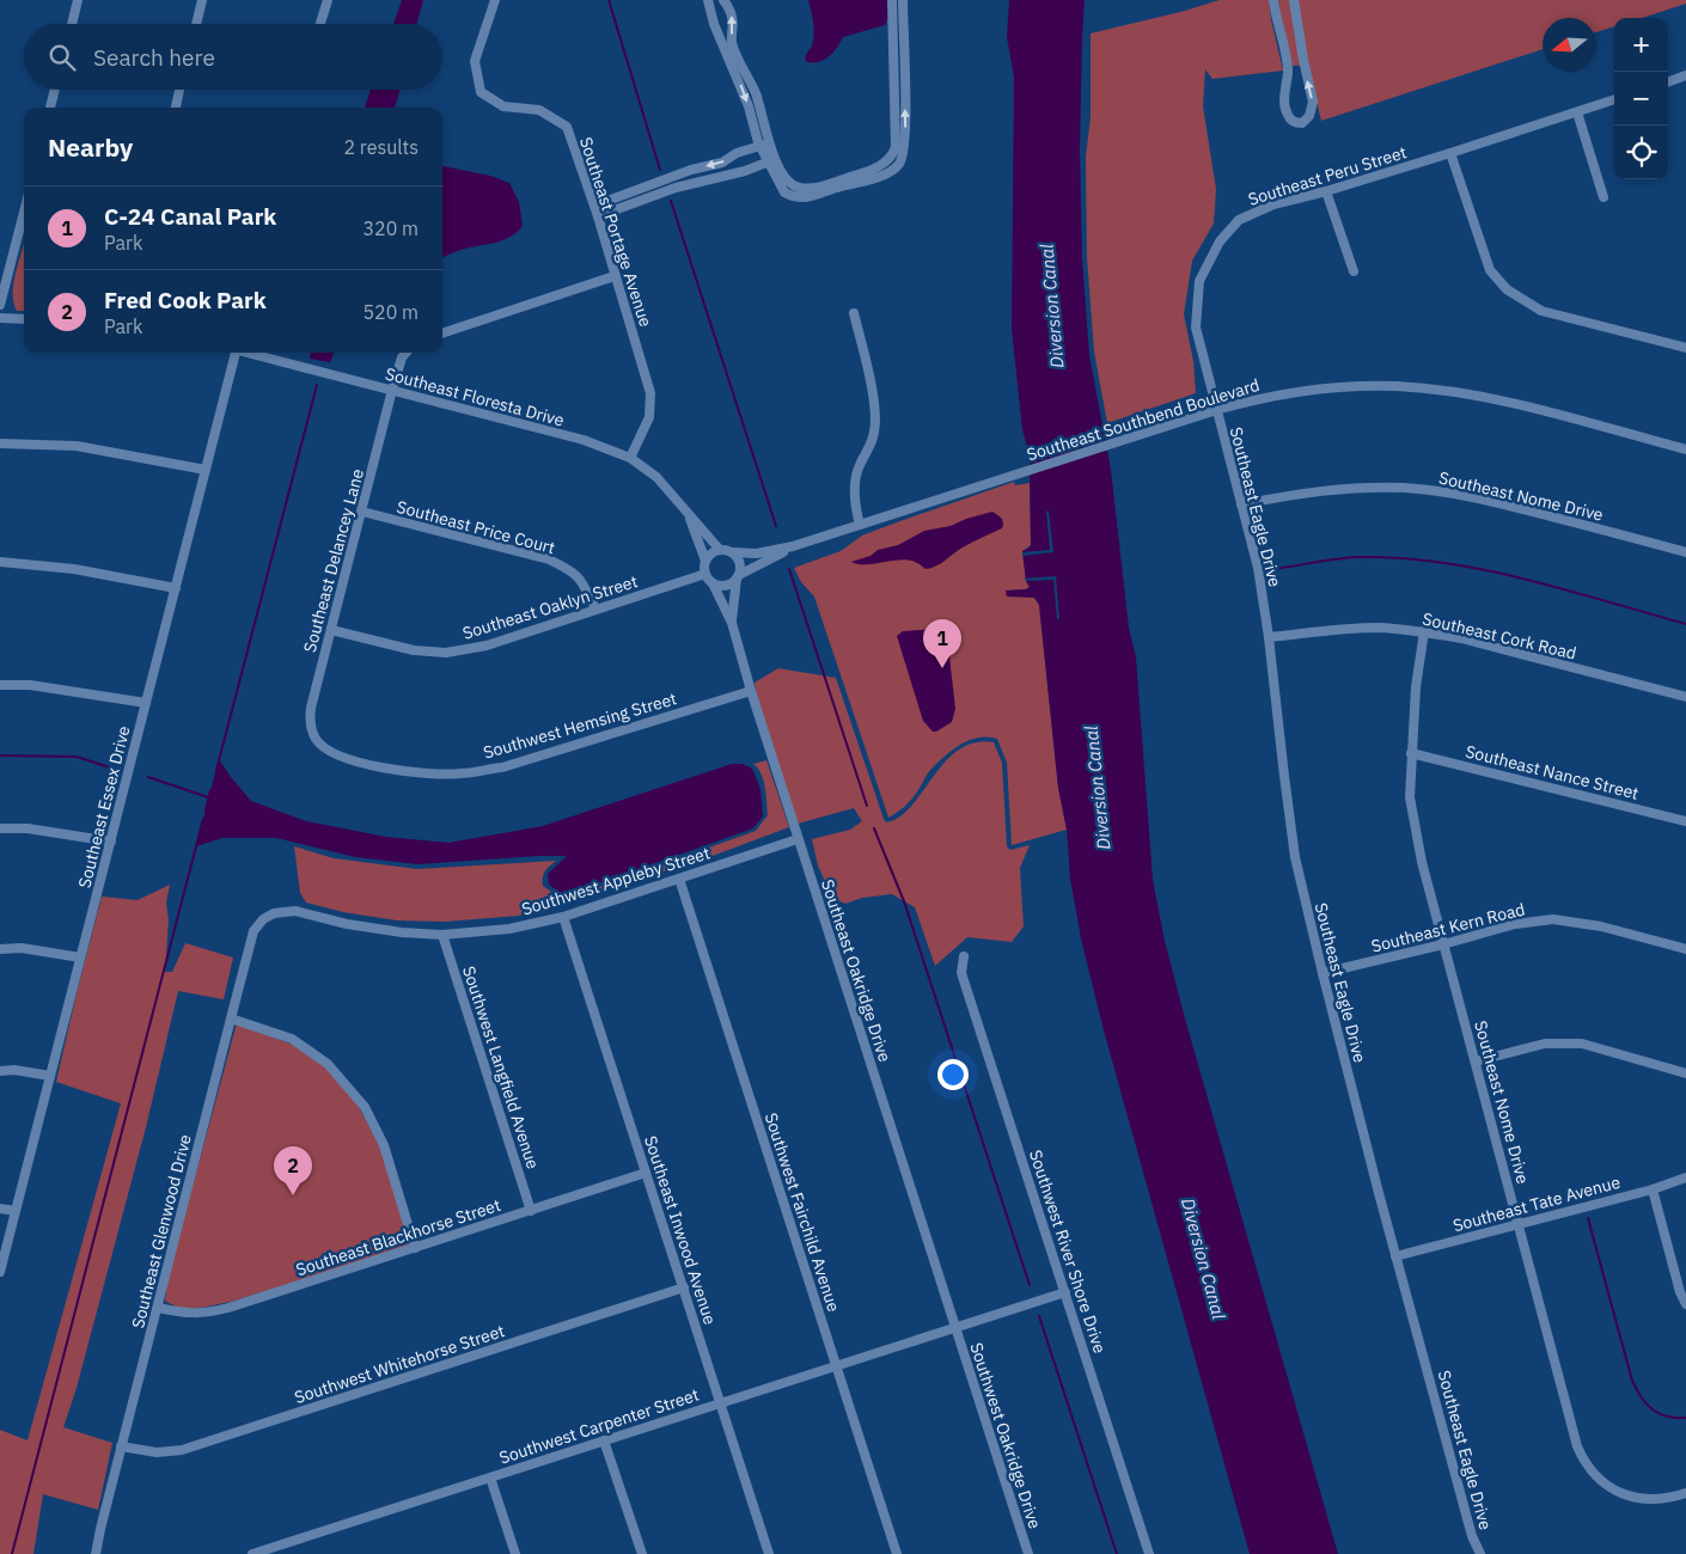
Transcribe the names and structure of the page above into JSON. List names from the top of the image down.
{
  "streets": {
    "street": [
      "Southeast Peru Street",
      "Southeast Portage Avenue",
      "Southeast Floresta Drive",
      "Southeast Southbend Boulevard",
      "Southeast Nome Drive",
      "Southeast Eagle Drive",
      "Southeast Price Court",
      "Southeast Delancey Lane",
      "Southeast Oaklyn Street",
      "Southeast Cork Road",
      "Southwest Hemsing Street",
      "Southeast Nance Street",
      "Southeast Essex Drive",
      "Southwest Appleby Street",
      "Southeast Kern Road",
      "Southeast Oakridge Drive",
      "Southwest Langfield Avenue",
      "Southeast Tate Avenue",
      "Southwest Fairchild Avenue",
      "Southeast Inwood Avenue",
      "Southeast Glenwood Drive",
      "Southeast Blackhorse Street",
      "Southwest River Shore Drive",
      "Southwest Whitehorse Street",
      "Southwest Carpenter Street",
      "Southwest Oakridge Drive"
    ]
  },
  "crossings": [
    ["Southeast Peru Street", "Southeast Southbend Boulevard"],
    ["Southeast Peru Street", "Southeast Eagle Drive"],
    ["Southeast Portage Avenue", "Southeast Floresta Drive"],
    ["Southeast Floresta Drive", "Southeast Southbend Boulevard"],
    ["Southeast Floresta Drive", "Southeast Delancey Lane"],
    ["Southeast Floresta Drive", "Southeast Oaklyn Street"],
    ["Southeast Floresta Drive", "Southeast Oakridge Drive"],
    ["Southeast Southbend Boulevard", "Southeast Eagle Drive"],
    ["Southeast Southbend Boulevard", "Southeast Oaklyn Street"],
    ["Southeast Southbend Boulevard", "Southeast Oakridge Drive"],
    ["Southeast Nome Drive", "Southeast Eagle Drive"],
    ["Southeast Nome Drive", "Southeast Cork Road"],
    ["Southeast Nome Drive", "Southeast Nance Street"],
    ["Southeast Nome Drive", "Southeast Kern Road"],
    ["Southeast Nome Drive", "Southeast Tate Avenue"],
    ["Southeast Eagle Drive", "Southeast Cork Road"],
    ["Southeast Eagle Drive", "Southeast Kern Road"],
    ["Southeast Eagle Drive", "Southeast Tate Avenue"],
    ["Southeast Price Court", "Southeast Delancey Lane"],
    ["Southeast Price Court", "Southeast Oaklyn Street"],
    ["Southeast Delancey Lane", "Southeast Oaklyn Street"],
    ["Southeast Delancey Lane", "Southwest Hemsing Street"],
    ["Southeast Oaklyn Street", "Southeast Oakridge Drive"],
    ["Southwest Hemsing Street", "Southeast Oakridge Drive"],
    ["Southwest Appleby Street", "Southeast Oakridge Drive"],
    ["Southwest Appleby Street", "Southwest Langfield Avenue"],
    ["Southwest Appleby Street", "Southwest Fairchild Avenue"],
    ["Southwest Appleby Street", "Southeast Inwood Avenue"],
    ["Southwest Appleby Street", "Southeast Glenwood Drive"],
    ["Southeast Oakridge Drive", "Southwest Carpenter Street"],
    ["Southeast Oakridge Drive", "Southwest Oakridge Drive"],
    ["Southwest Langfield Avenue", "Southeast Blackhorse Street"],
    ["Southwest Fairchild Avenue", "Southwest Carpenter Street"],
    ["Southeast Inwood Avenue", "Southeast Blackhorse Street"],
    ["Southeast Inwood Avenue", "Southwest Whitehorse Street"],
    ["Southeast Inwood Avenue", "Southwest Carpenter Street"],
    ["Southeast Glenwood Drive", "Southeast Blackhorse Street"],
    ["Southeast Glenwood Drive", "Southwest Whitehorse Street"],
    ["Southwest River Shore Drive", "Southwest Carpenter Street"],
    ["Southwest Carpenter Street", "Southwest Oakridge Drive"]
  ],
  "water": ["Diversion Canal"],
  "north": "left",
  "page": {
    "map_buttons": ["+", "−"],
    "search": "Search here",
    "heading": ["Nearby", "2 results"],
    "list": [
      {
        "mark": "1",
        "name": "C-24 Canal Park",
        "note": "Park",
        "value": "320 m"
      },
      {
        "mark": "2",
        "name": "Fred Cook Park",
        "note": "Park",
        "value": "520 m"
      }
    ],
    "pins": ["1", "2"]
  }
}
